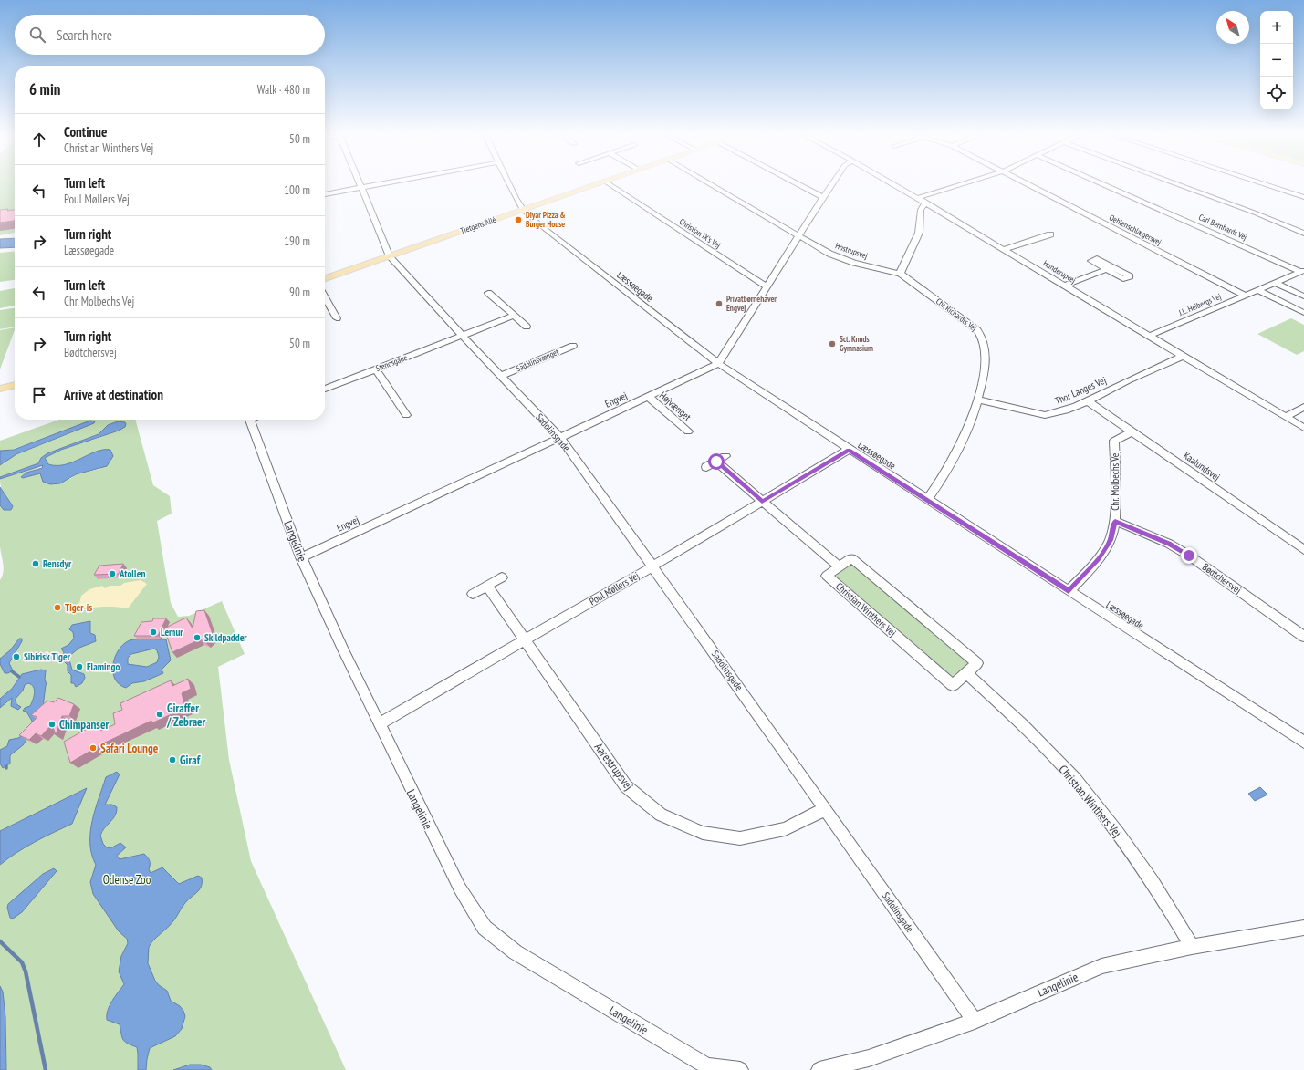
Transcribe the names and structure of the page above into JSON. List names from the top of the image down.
{
  "streets": {
    "main road": ["Tietgens Allé"],
    "street": [
      "Carl Bernhards Vej",
      "Oehlenschlægersvej",
      "Christian IX's Vej",
      "Hostrupsvej",
      "Hunderupvej",
      "Læssøegade",
      "J.L. Heibergs Vej",
      "Chr. Richardts Vej",
      "Sadolinsvænget",
      "Stenosgade",
      "Thor Langes Vej",
      "Engvej",
      "Højvænget",
      "Sadolinsgade",
      "Kaalundsvej",
      "Chr. Molbechs Vej",
      "Langelinie",
      "Bødtchersvej",
      "Poul Møllers Vej",
      "Christian Winthers Vej",
      "Aarestrupsvej"
    ]
  },
  "crossings": [
    ["Tietgens Allé", "Læssøegade"],
    ["Tietgens Allé", "Sadolinsgade"],
    ["Carl Bernhards Vej", "J.L. Heibergs Vej"],
    ["Oehlenschlægersvej", "J.L. Heibergs Vej"],
    ["Hostrupsvej", "Chr. Richardts Vej"],
    ["Hunderupvej", "J.L. Heibergs Vej"],
    ["Hunderupvej", "Thor Langes Vej"],
    ["Læssøegade", "Chr. Richardts Vej"],
    ["Læssøegade", "Engvej"],
    ["Læssøegade", "Chr. Molbechs Vej"],
    ["Læssøegade", "Poul Møllers Vej"],
    ["Chr. Richardts Vej", "Thor Langes Vej"],
    ["Sadolinsvænget", "Sadolinsgade"],
    ["Stenosgade", "Sadolinsgade"],
    ["Thor Langes Vej", "Kaalundsvej"],
    ["Engvej", "Højvænget"],
    ["Engvej", "Sadolinsgade"],
    ["Engvej", "Langelinie"],
    ["Sadolinsgade", "Langelinie"],
    ["Sadolinsgade", "Poul Møllers Vej"],
    ["Sadolinsgade", "Aarestrupsvej"],
    ["Kaalundsvej", "Chr. Molbechs Vej"],
    ["Chr. Molbechs Vej", "Bødtchersvej"],
    ["Langelinie", "Poul Møllers Vej"],
    ["Langelinie", "Christian Winthers Vej"],
    ["Poul Møllers Vej", "Christian Winthers Vej"],
    ["Poul Møllers Vej", "Aarestrupsvej"]
  ],
  "parks": ["Odense Zoo"],
  "places": [
    "Diyar Pizza & Burger House",
    "Privatbørnehaven Engvej",
    "Sct. Knuds Gymnasium",
    "Rensdyr",
    "Atollen",
    "Tiger-is",
    "Lemur",
    "Skildpadder",
    "Sibirisk Tiger",
    "Flamingo",
    "Giraffer / Zebraer",
    "Chimpanser",
    "Safari Lounge",
    "Giraf"
  ],
  "north": "top left",
  "page": {
    "map_buttons": ["+", "−"],
    "search": "Search here",
    "heading": ["6 min", "Walk · 480 m"],
    "list": [
      ["Continue", "Christian Winthers Vej", "50 m"],
      ["Turn left", "Poul Møllers Vej", "100 m"],
      ["Turn right", "Læssøegade", "190 m"],
      ["Turn left", "Chr. Molbechs Vej", "90 m"],
      ["Turn right", "Bødtchersvej", "50 m"],
      "Arrive at destination"
    ]
  }
}
